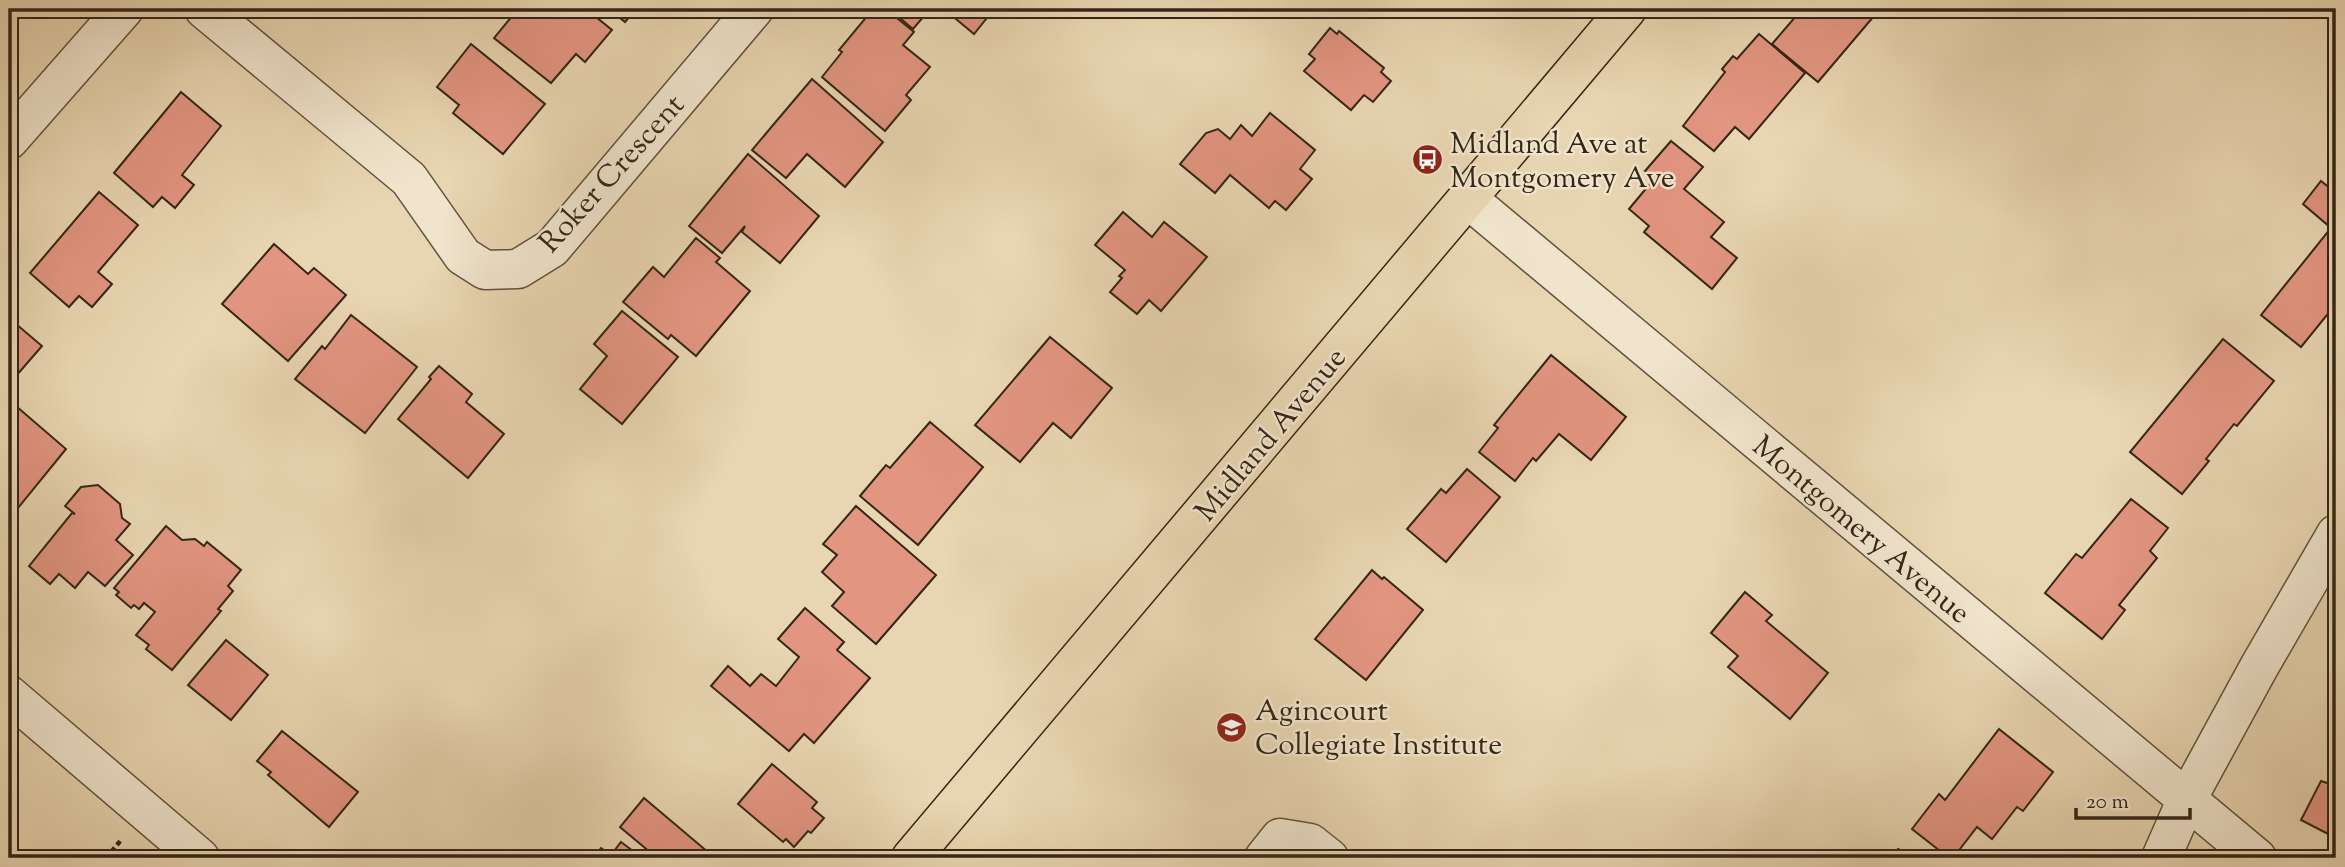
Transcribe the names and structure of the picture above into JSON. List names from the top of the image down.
{
  "streets": {
    "main road": ["Midland Avenue"],
    "street": ["Roker Crescent", "Montgomery Avenue"]
  },
  "crossings": [
    ["Midland Avenue", "Montgomery Avenue"]
  ],
  "places": {
    "bus stop": ["Midland Ave at Montgomery Ave"],
    "school or university": ["Agincourt Collegiate Institute"]
  },
  "scale_bar": "20 m"
}
